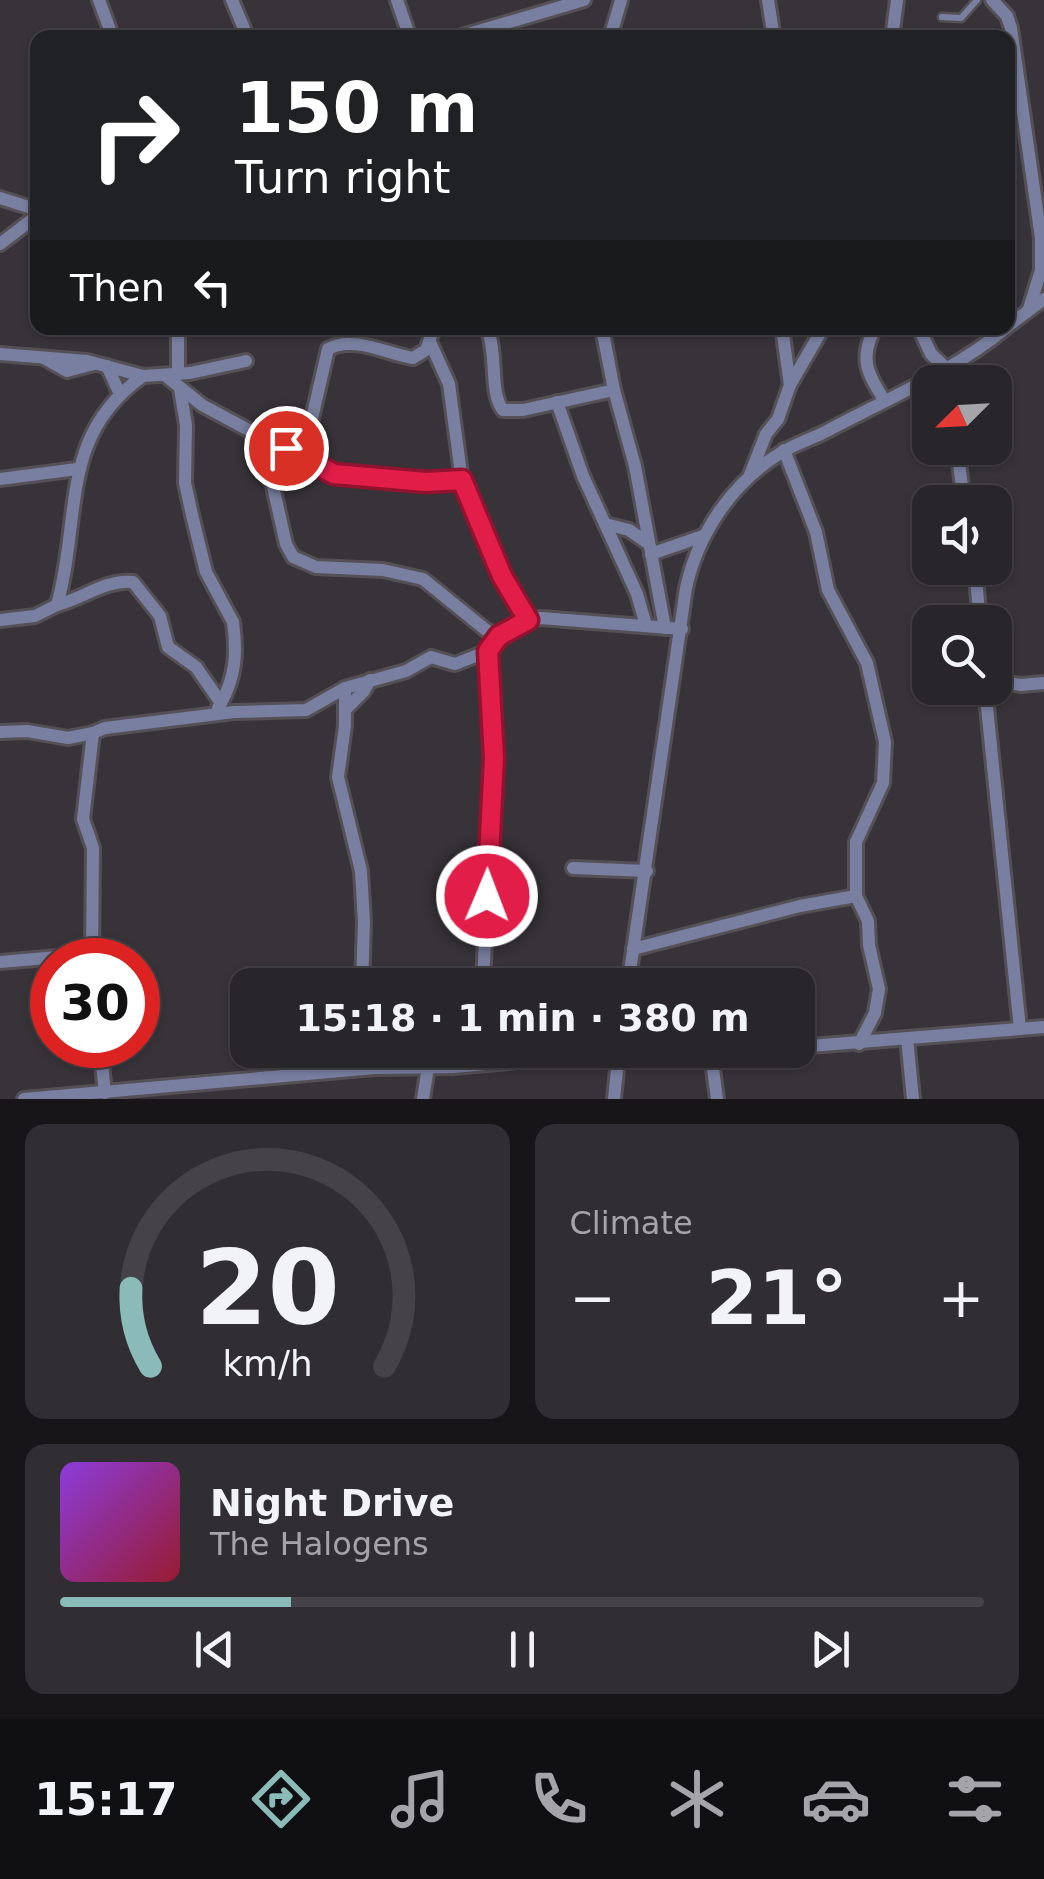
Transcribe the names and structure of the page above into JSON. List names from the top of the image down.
{
  "north": "bottom left",
  "page": {
    "turn": ["150 m", "Turn right"],
    "then": "Then",
    "limit": "30",
    "trip": "15:18 · 1 min · 380 m",
    "tile": "Climate",
    "heat": ["−", "21°", "+"],
    "song": ["Night Drive", "The Halogens"],
    "tabs": "15:17",
    "gauge": ["20", "km/h"]
  }
}
